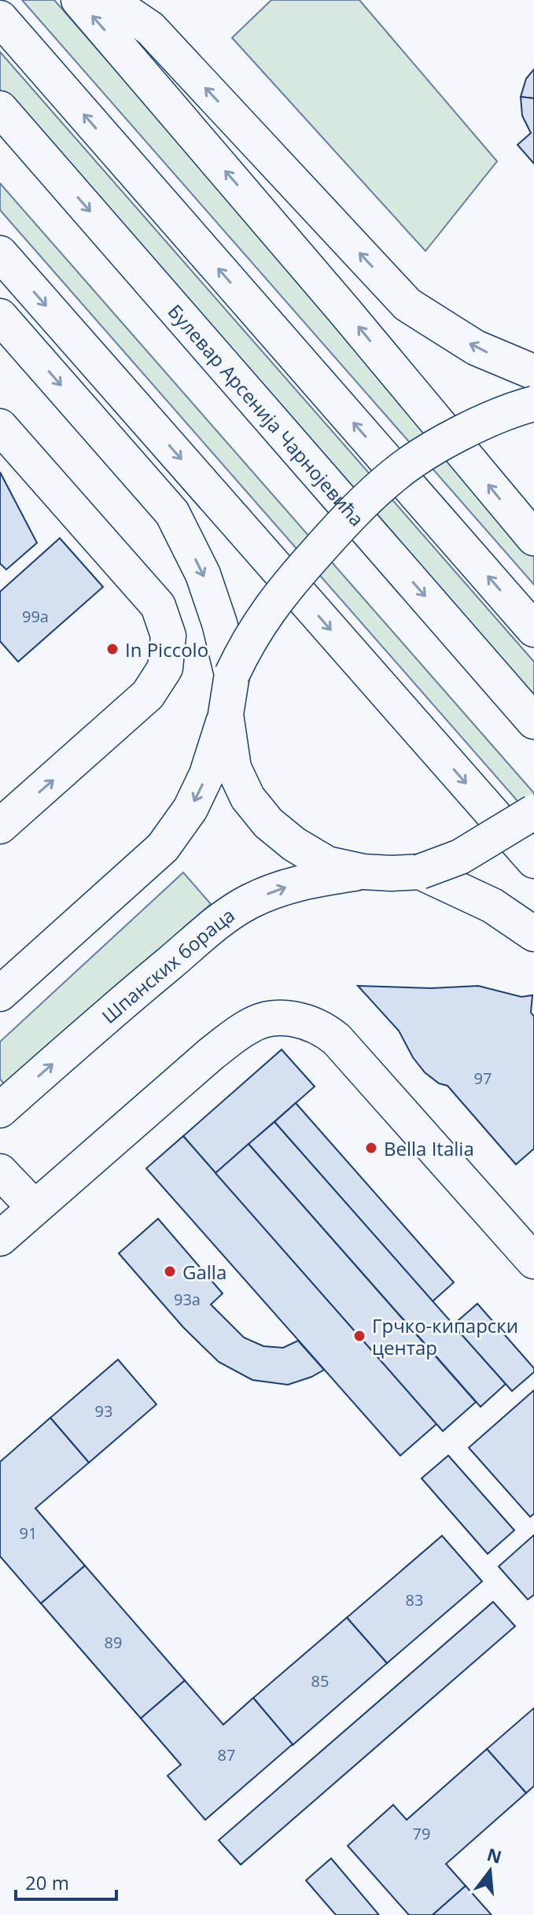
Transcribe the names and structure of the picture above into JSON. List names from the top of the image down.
{
  "streets": {
    "main road": ["Булевар Арсенија Чарнојевића", "Шпанских бораца"]
  },
  "places": [
    "In Piccolo",
    "Bella Italia",
    "Galla",
    "Грчко-кипарски центар"
  ],
  "house_numbers": [
    "99a",
    "97",
    "93a",
    "93",
    "91",
    "83",
    "89",
    "85",
    "87",
    "79"
  ],
  "scale_bar": "20 m",
  "north": "top"
}
